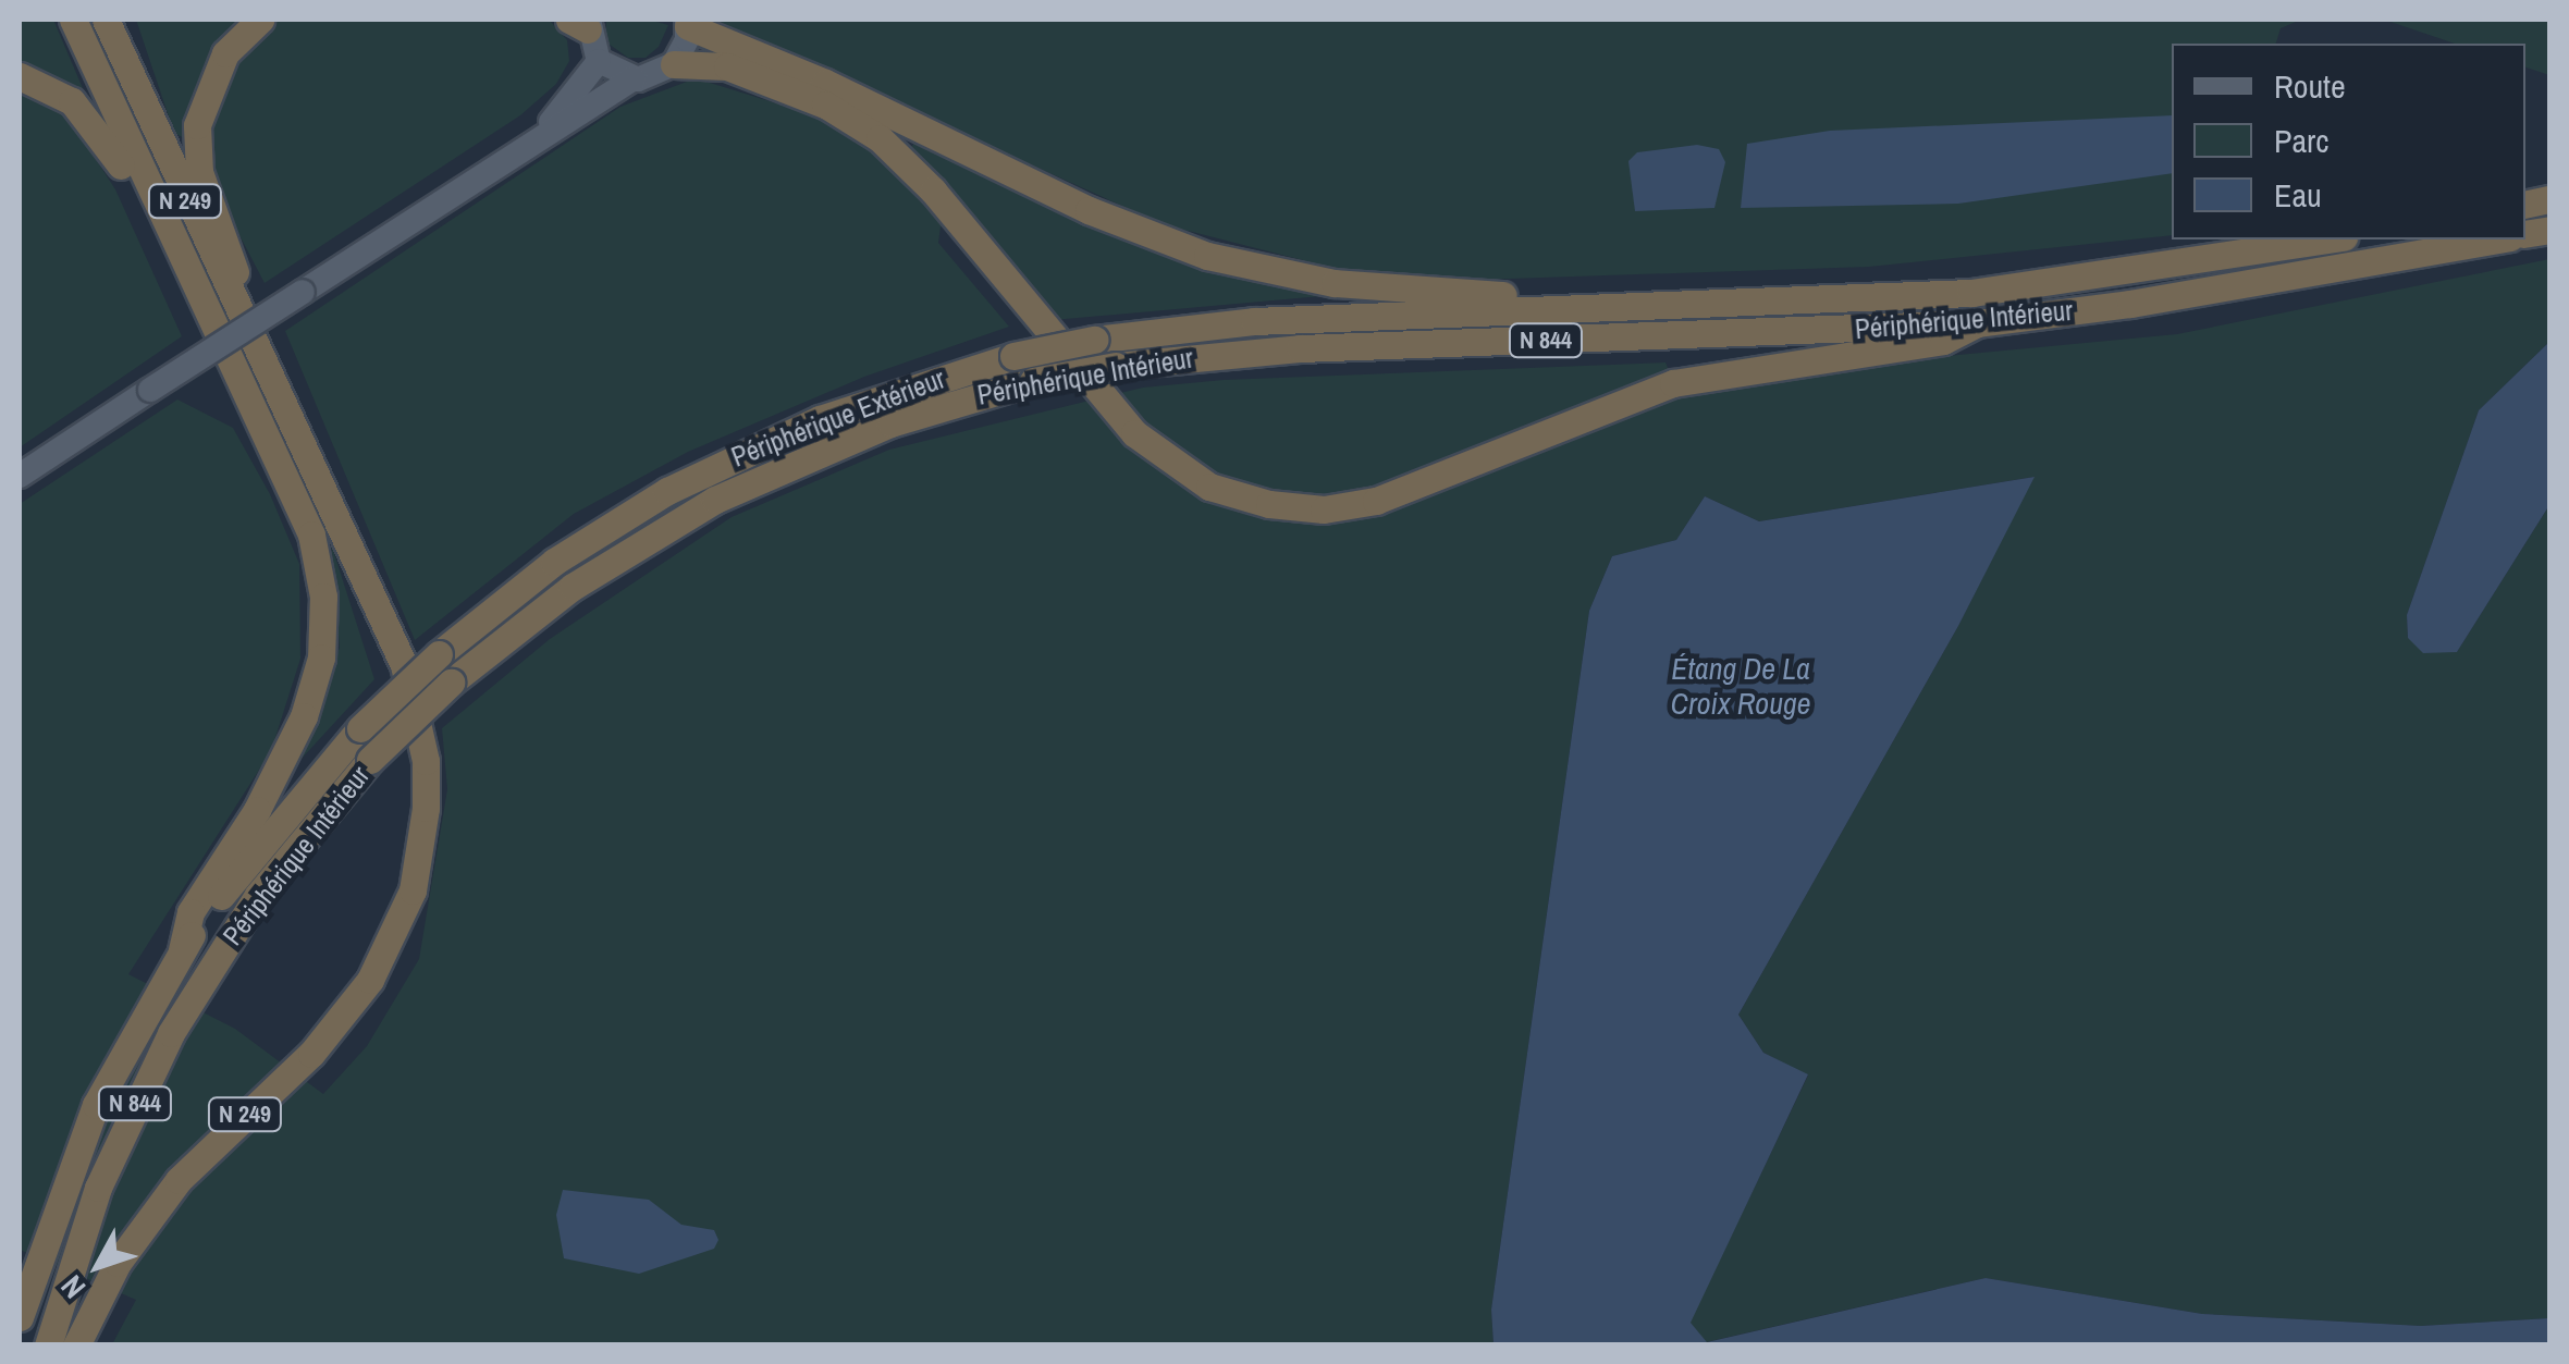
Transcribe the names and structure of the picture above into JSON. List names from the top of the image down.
{
  "streets": {
    "highway": [
      "N 249",
      "Périphérique Intérieur",
      "N 844",
      "Périphérique Extérieur"
    ]
  },
  "crossings": [
    ["N 249", "Périphérique Extérieur"]
  ],
  "water": ["Étang De La Croix Rouge"],
  "legend": ["Route", "Parc", "Eau"],
  "north": "bottom left"
}
